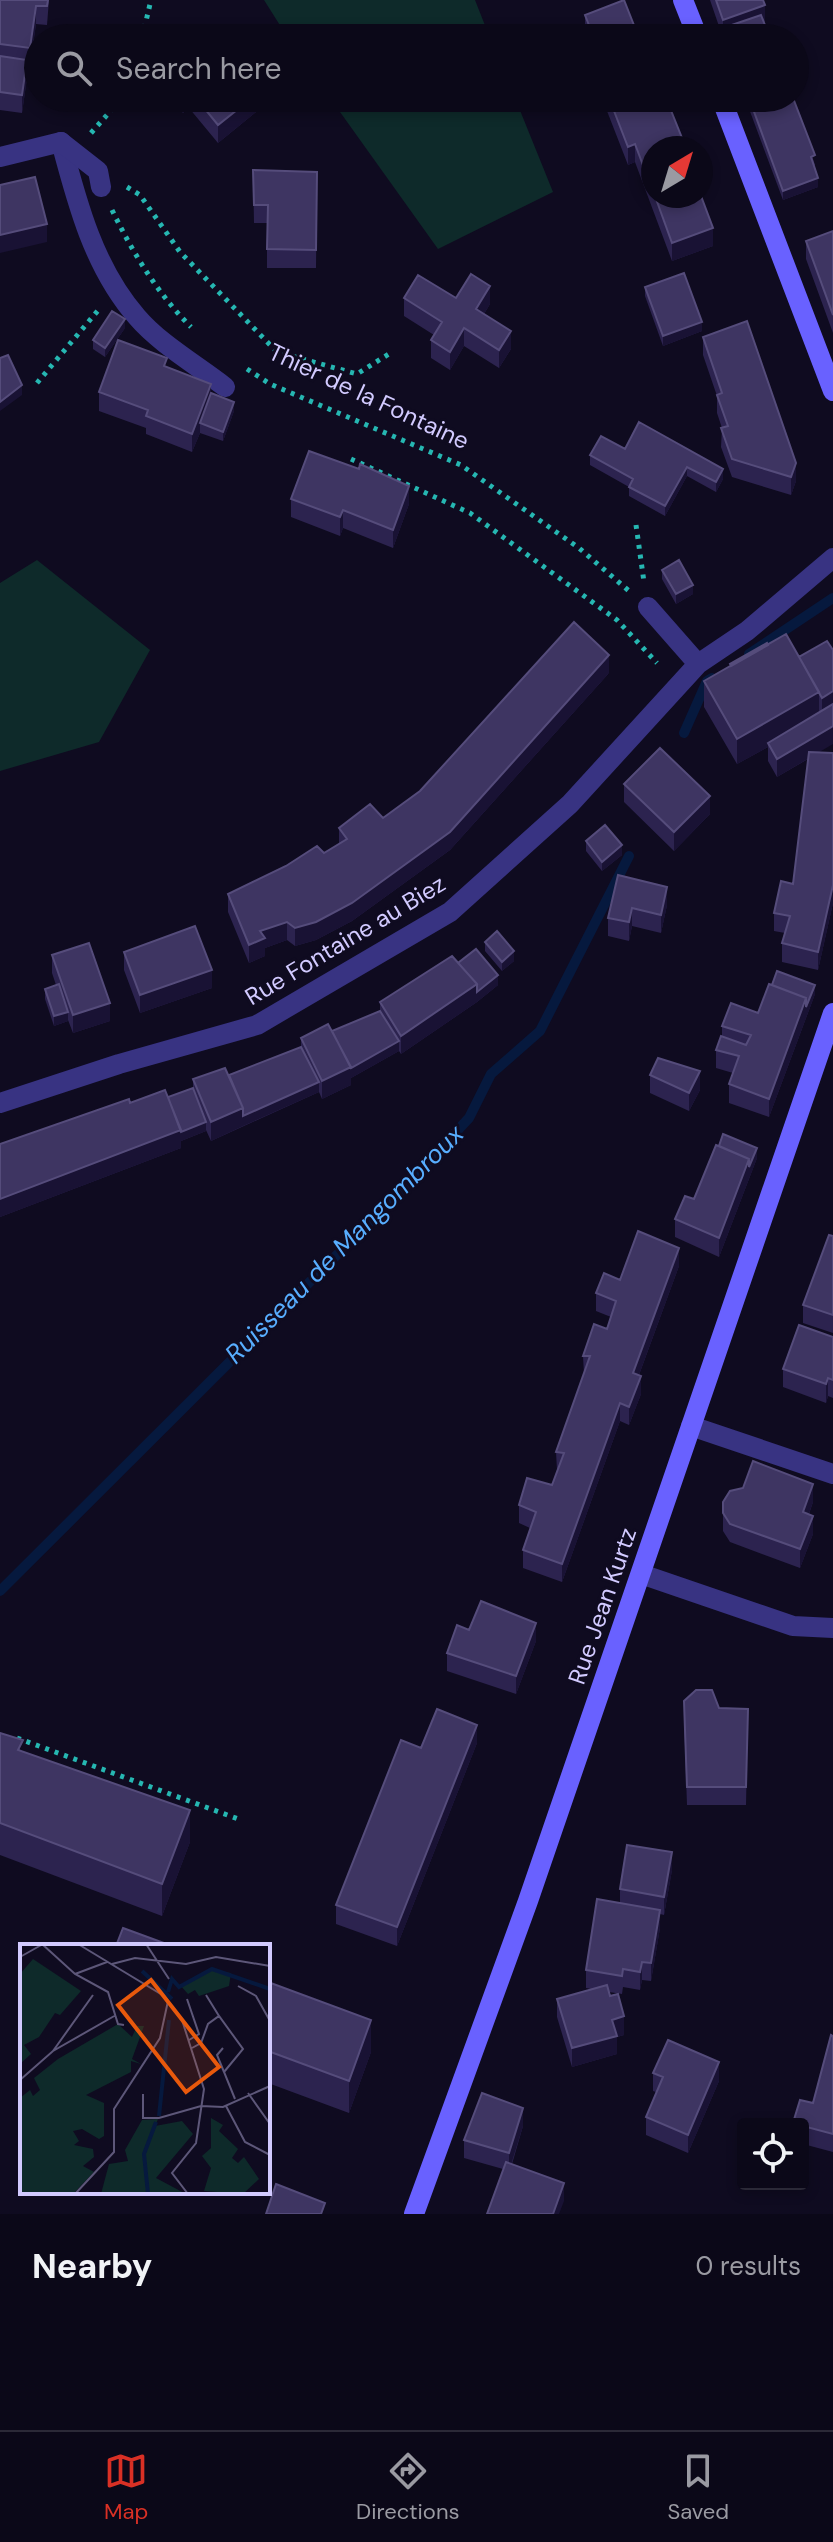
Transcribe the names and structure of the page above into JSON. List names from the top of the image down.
{
  "streets": {
    "main road": ["Rue Jean Kurtz"],
    "street": ["Rue Fontaine au Biez"],
    "path": ["Thier de la Fontaine"]
  },
  "water": ["Ruisseau de Mangombroux"],
  "north": "top right",
  "page": {
    "search": "Search here",
    "heading": ["Nearby", "0 results"],
    "nav": ["Map", "Directions", "Saved"]
  }
}
